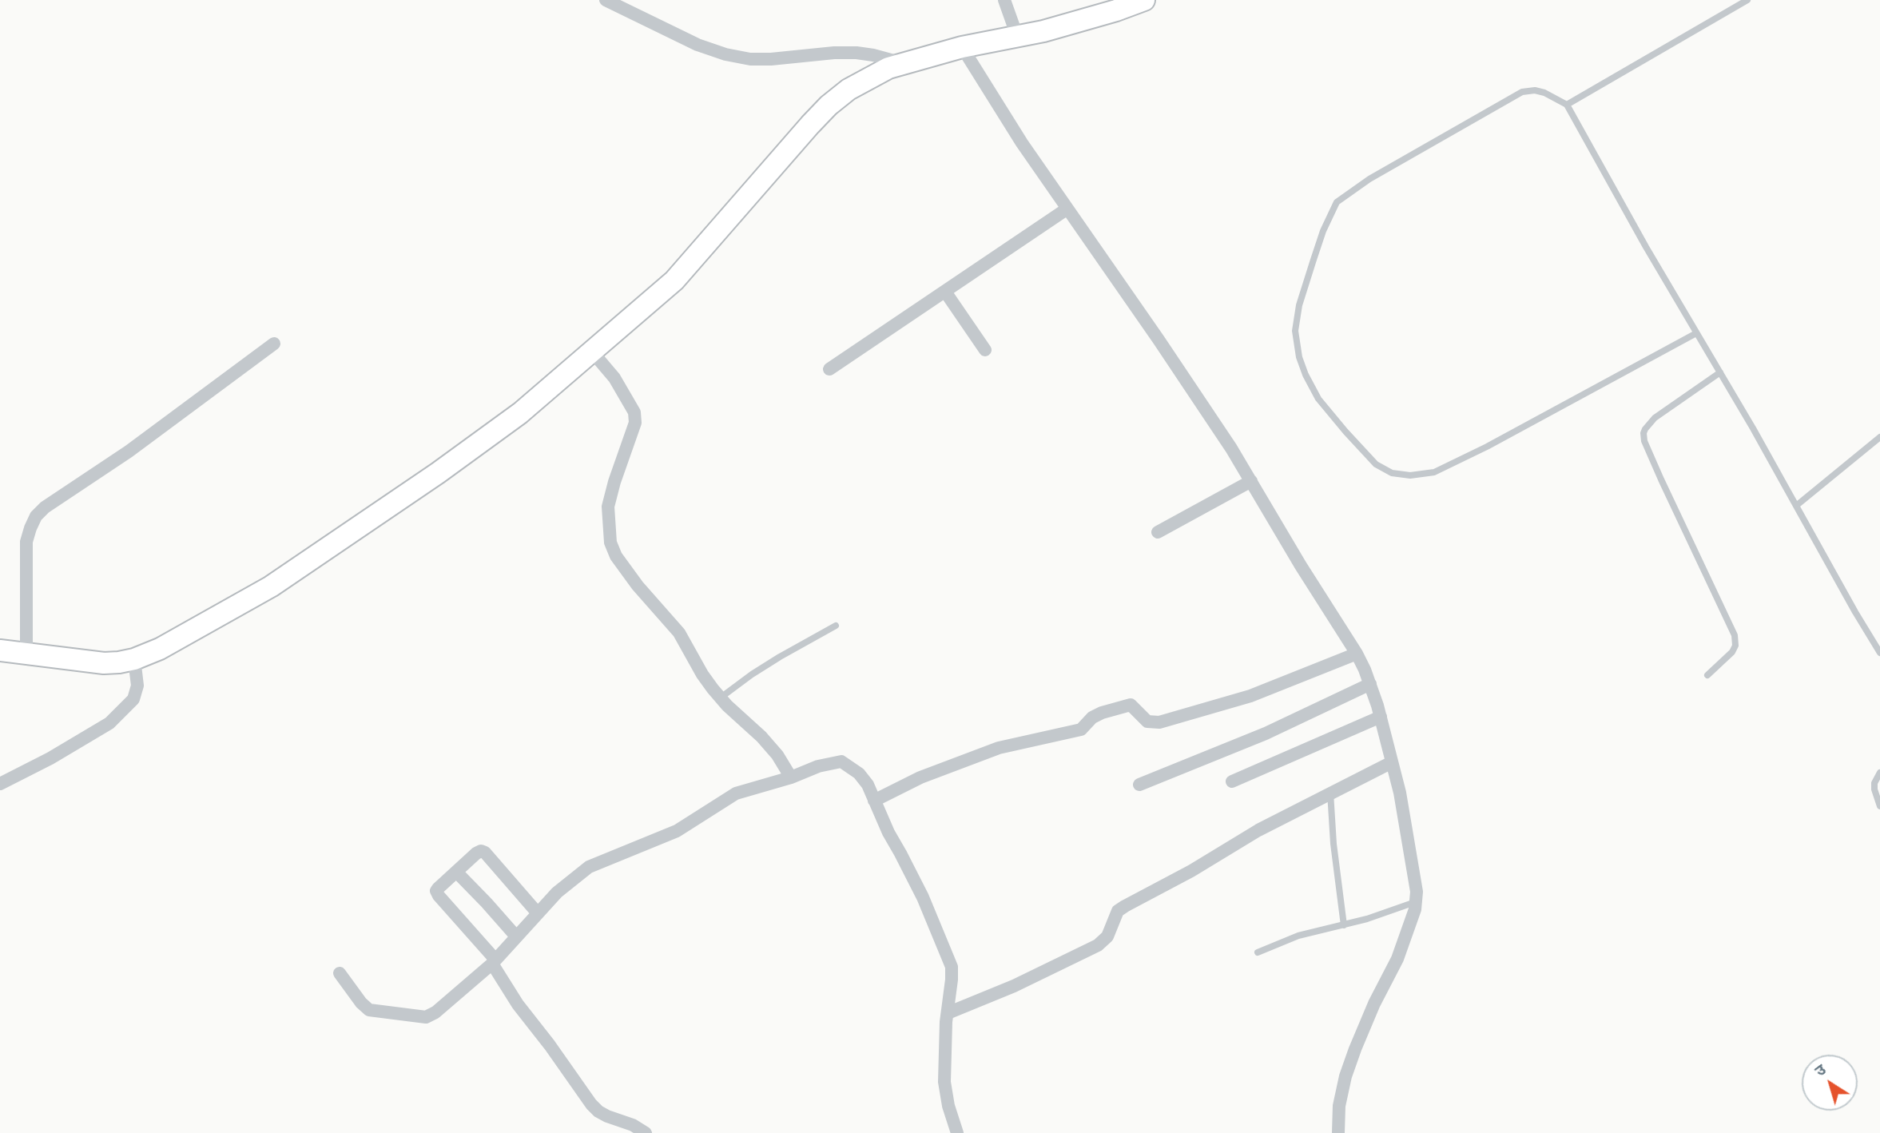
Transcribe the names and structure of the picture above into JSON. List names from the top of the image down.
{
  "north": "top left"
}
